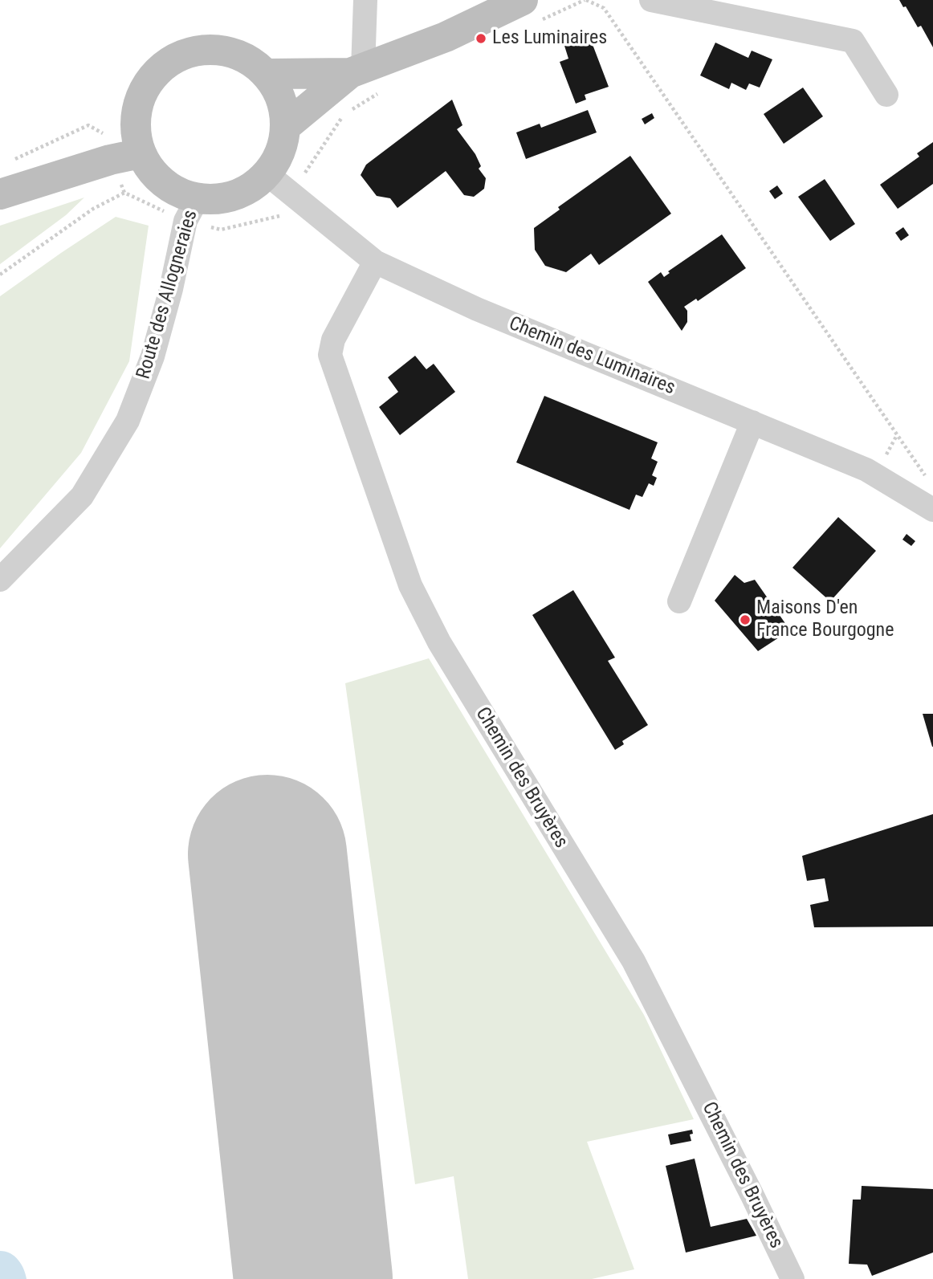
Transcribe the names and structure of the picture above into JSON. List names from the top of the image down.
{
  "streets": {
    "street": ["Route des Allogneraies", "Chemin des Luminaires", "Chemin des Bruyères"]
  },
  "crossings": [
    ["Route des Allogneraies", "Chemin des Luminaires"],
    ["Chemin des Luminaires", "Chemin des Bruyères"]
  ],
  "places": ["Les Luminaires", "Maisons D'en France Bourgogne"]
}
